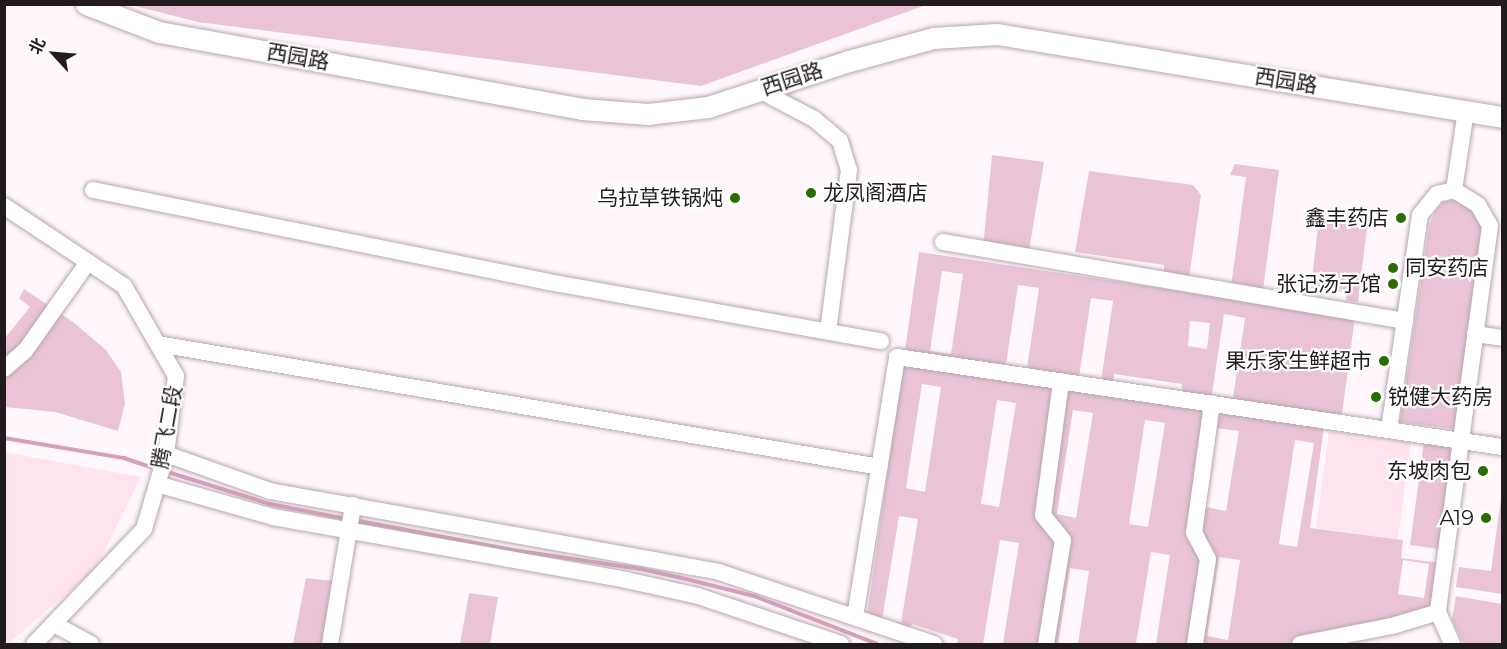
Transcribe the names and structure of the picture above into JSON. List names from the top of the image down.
{
  "streets": {
    "main road": ["西园路"],
    "street": ["腾飞二段"]
  },
  "places": [
    "龙凤阁酒店",
    "乌拉草铁锅炖",
    "鑫丰药店",
    "同安药店",
    "张记汤子馆",
    "果乐家生鲜超市",
    "锐健大药房",
    "东坡肉包",
    "A19"
  ],
  "north": "top left"
}
